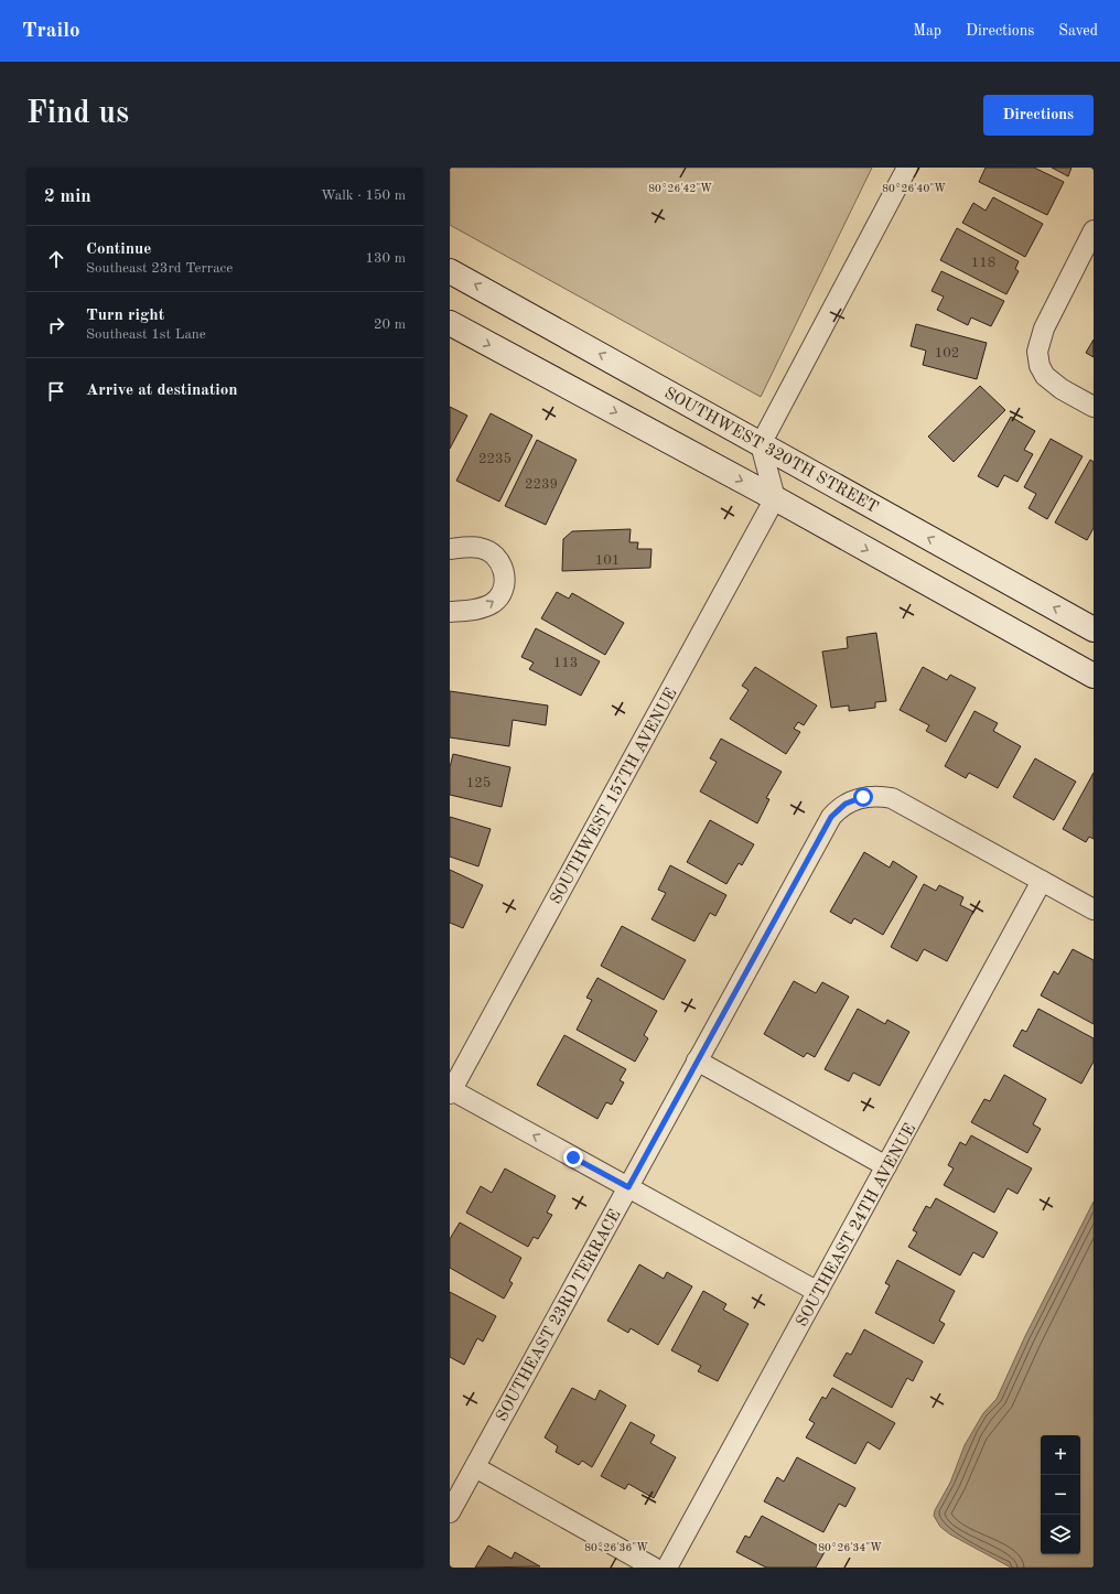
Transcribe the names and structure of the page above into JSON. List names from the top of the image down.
{
  "streets": {
    "street": [
      "SOUTHWEST 320TH STREET",
      "SOUTHWEST 157TH AVENUE",
      "SOUTHEAST 24TH AVENUE",
      "SOUTHEAST 23RD TERRACE"
    ]
  },
  "crossings": [
    ["SOUTHEAST 24TH AVENUE", "SOUTHEAST 23RD TERRACE"]
  ],
  "house_numbers": [
    "118",
    "102",
    "2235",
    "2239",
    "101",
    "113",
    "125"
  ],
  "page": {
    "header": "Trailo",
    "nav": ["Map", "Directions", "Saved"],
    "buttons": "Directions",
    "title": "Find us",
    "heading": ["2 min", "Walk · 150 m"],
    "list": [
      ["Continue", "Southeast 23rd Terrace", "130 m"],
      ["Turn right", "Southeast 1st Lane", "20 m"],
      "Arrive at destination"
    ],
    "map_buttons": ["+", "−"]
  },
  "coordinates": [
    "80°26'42\"W",
    "80°26'40\"W",
    "80°26'36\"W",
    "80°26'34\"W"
  ]
}
